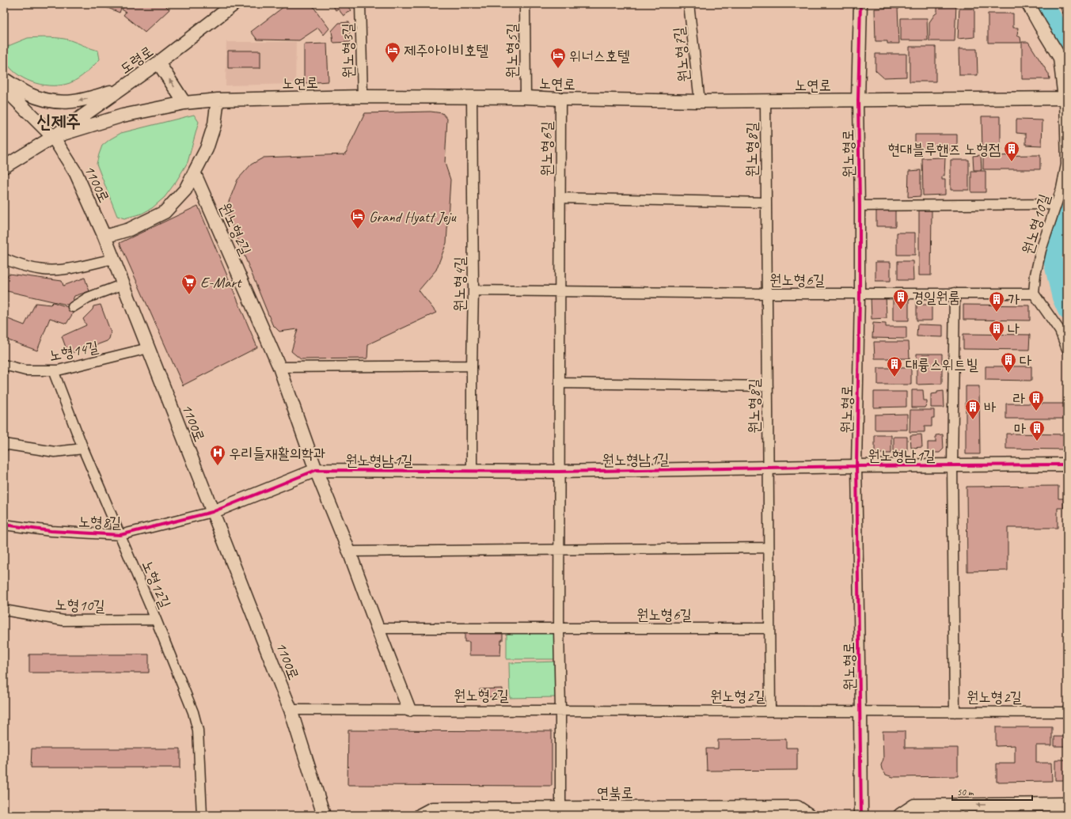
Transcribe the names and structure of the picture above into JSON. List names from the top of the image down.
{
  "streets": {
    "main road": [
      "도령로",
      "노연로",
      "원노형로",
      "1100로",
      "원노형2길",
      "원노형남1길",
      "연북로"
    ],
    "street": [
      "원노형3길",
      "원노형5길",
      "원노형7길",
      "원노형6길",
      "원노형8길",
      "원노형10길",
      "원노형4길",
      "노형14길",
      "노형8길",
      "노형12길",
      "노형10길"
    ]
  },
  "crossings": [
    ["원노형3길", "노연로"],
    ["원노형5길", "노연로"],
    ["원노형7길", "노연로"],
    ["도령로", "노연로"],
    ["도령로", "1100로"],
    ["노연로", "원노형6길"],
    ["노연로", "원노형8길"],
    ["노연로", "원노형로"],
    ["노연로", "1100로"],
    ["노연로", "원노형10길"],
    ["노연로", "원노형4길"],
    ["원노형6길", "원노형8길"],
    ["원노형6길", "원노형로"],
    ["원노형6길", "원노형10길"],
    ["원노형6길", "원노형2길"],
    ["원노형6길", "원노형4길"],
    ["원노형6길", "원노형남1길"],
    ["원노형6길", "연북로"],
    ["원노형8길", "원노형2길"],
    ["원노형8길", "원노형남1길"],
    ["원노형로", "원노형2길"],
    ["원노형로", "원노형남1길"],
    ["1100로", "원노형2길"],
    ["1100로", "노형14길"],
    ["1100로", "원노형남1길"],
    ["1100로", "노형8길"],
    ["원노형2길", "원노형남1길"],
    ["원노형4길", "원노형남1길"],
    ["노형14길", "노형12길"],
    ["원노형남1길", "노형8길"],
    ["노형8길", "노형12길"],
    ["노형12길", "노형10길"]
  ],
  "districts": ["신제주"],
  "places": {
    "hotel": ["제주아이비호텔", "위너스호텔", "Grand Hyatt Jeju"],
    "building": [
      "현대블루핸즈 노형점",
      "경일원룸",
      "가",
      "나",
      "다",
      "대륭스위트빌",
      "라",
      "바",
      "마"
    ],
    "supermarket": ["E-Mart"],
    "hospital": ["우리들재활의학과"]
  },
  "scale_bar": "50 m"
}
